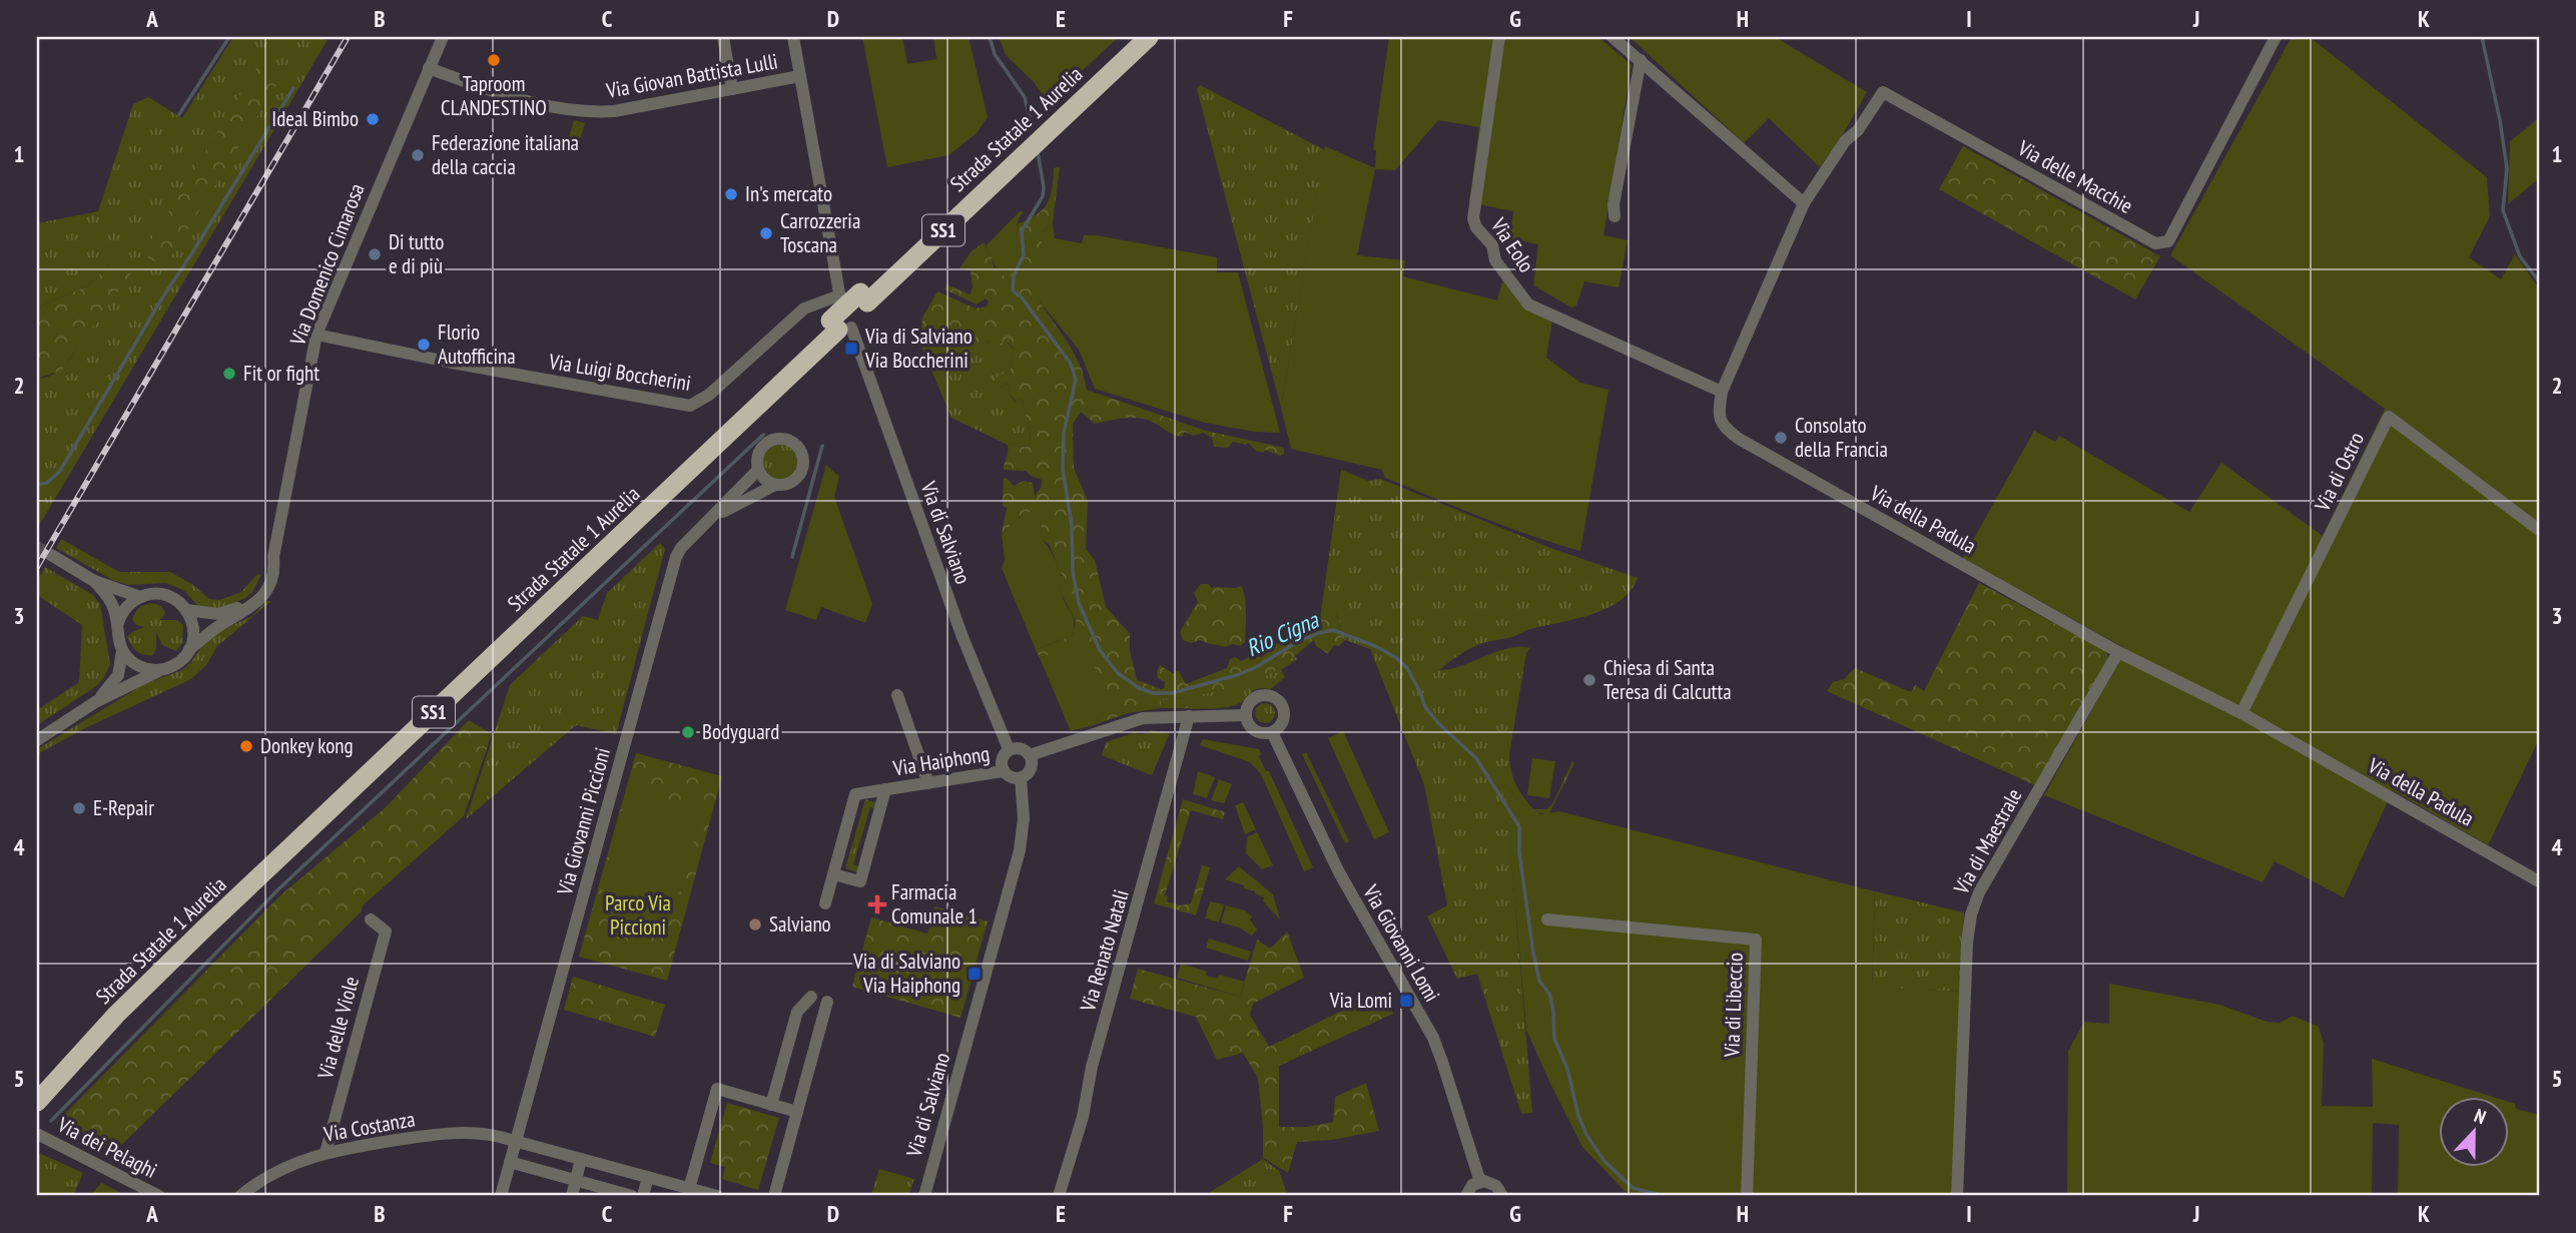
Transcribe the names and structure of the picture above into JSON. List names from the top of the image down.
{
  "streets": {
    "highway": ["Strada Statale 1 Aurelia", "SS1"],
    "street": [
      "Via Giovan Battista Lulli",
      "Via delle Macchie",
      "Via Eolo",
      "Via Domenico Cimarosa",
      "Via Luigi Boccherini",
      "Via di Ostro",
      "Via della Padula",
      "Via di Salviano",
      "Via Haiphong",
      "Via Giovanni Piccioni",
      "Via di Maestrale",
      "Via Giovanni Lomi",
      "Via Renato Natali",
      "Via di Libeccio",
      "Via delle Viole",
      "Via Costanza",
      "Via dei Pelaghi"
    ]
  },
  "crossings": [
    ["Via Giovan Battista Lulli", "Via Domenico Cimarosa"],
    ["Via Giovan Battista Lulli", "Via Luigi Boccherini"],
    ["Strada Statale 1 Aurelia", "Via di Salviano"],
    ["Via delle Macchie", "Via della Padula"],
    ["Via Eolo", "Via della Padula"],
    ["Via Domenico Cimarosa", "Via Luigi Boccherini"],
    ["Via di Ostro", "Via della Padula"],
    ["Via della Padula", "Via di Maestrale"],
    ["Via di Salviano", "Via Haiphong"],
    ["Via Giovanni Piccioni", "Via Costanza"],
    ["Via delle Viole", "Via Costanza"]
  ],
  "water": ["Rio Cigna"],
  "parks": ["Parco Via Piccioni"],
  "places": {
    "other": [
      "Taproom CLANDESTINO",
      "Ideal Bimbo",
      "Federazione italiana della caccia",
      "In's mercato",
      "Carrozzeria Toscana",
      "Di tutto e di più",
      "Florio Autofficina",
      "Fit or fight",
      "Consolato della Francia",
      "Chiesa di Santa Teresa di Calcutta",
      "Bodyguard",
      "Donkey kong",
      "E-Repair",
      "Salviano"
    ],
    "transit": ["Via di Salviano Via Boccherini", "Via di Salviano Via Haiphong", "Via Lomi"],
    "health": ["Farmacia Comunale 1"]
  },
  "north": "top",
  "grid": {
    "columns": [
      "A",
      "B",
      "C",
      "D",
      "E",
      "F",
      "G",
      "H",
      "I",
      "J",
      "K"
    ],
    "rows": [
      "1",
      "2",
      "3",
      "4",
      "5"
    ]
  }
}
